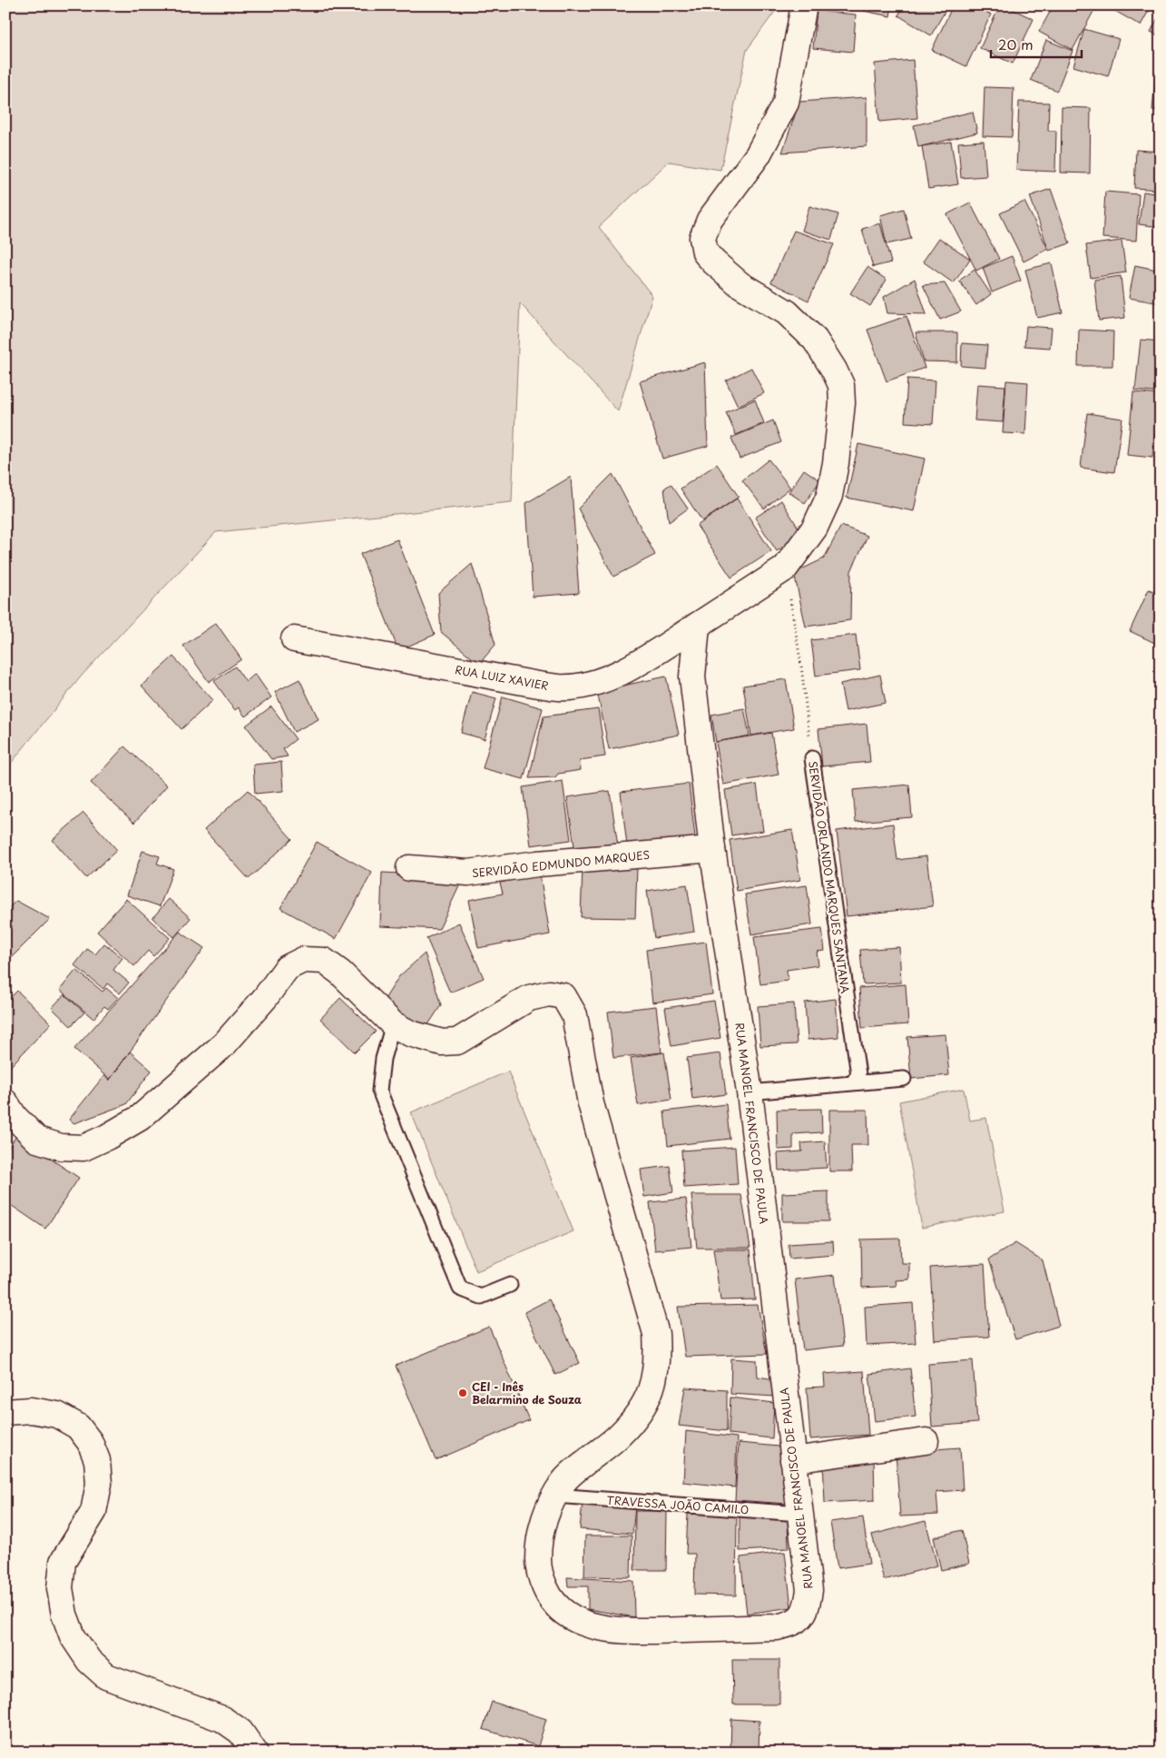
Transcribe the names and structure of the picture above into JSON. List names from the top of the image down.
{
  "streets": {
    "street": ["RUA LUIZ XAVIER", "SERVIDÃO EDMUNDO MARQUES", "RUA MANOEL FRANCISCO DE PAULA"],
    "lane": ["SERVIDÃO ORLANDO MARQUES SANTANA", "TRAVESSA JOÃO CAMILO"]
  },
  "crossings": [
    ["RUA LUIZ XAVIER", "RUA MANOEL FRANCISCO DE PAULA"],
    ["SERVIDÃO EDMUNDO MARQUES", "RUA MANOEL FRANCISCO DE PAULA"],
    ["RUA MANOEL FRANCISCO DE PAULA", "TRAVESSA JOÃO CAMILO"]
  ],
  "places": ["CEI - Inês Belarmino de Souza"],
  "scale_bar": "20 m"
}
